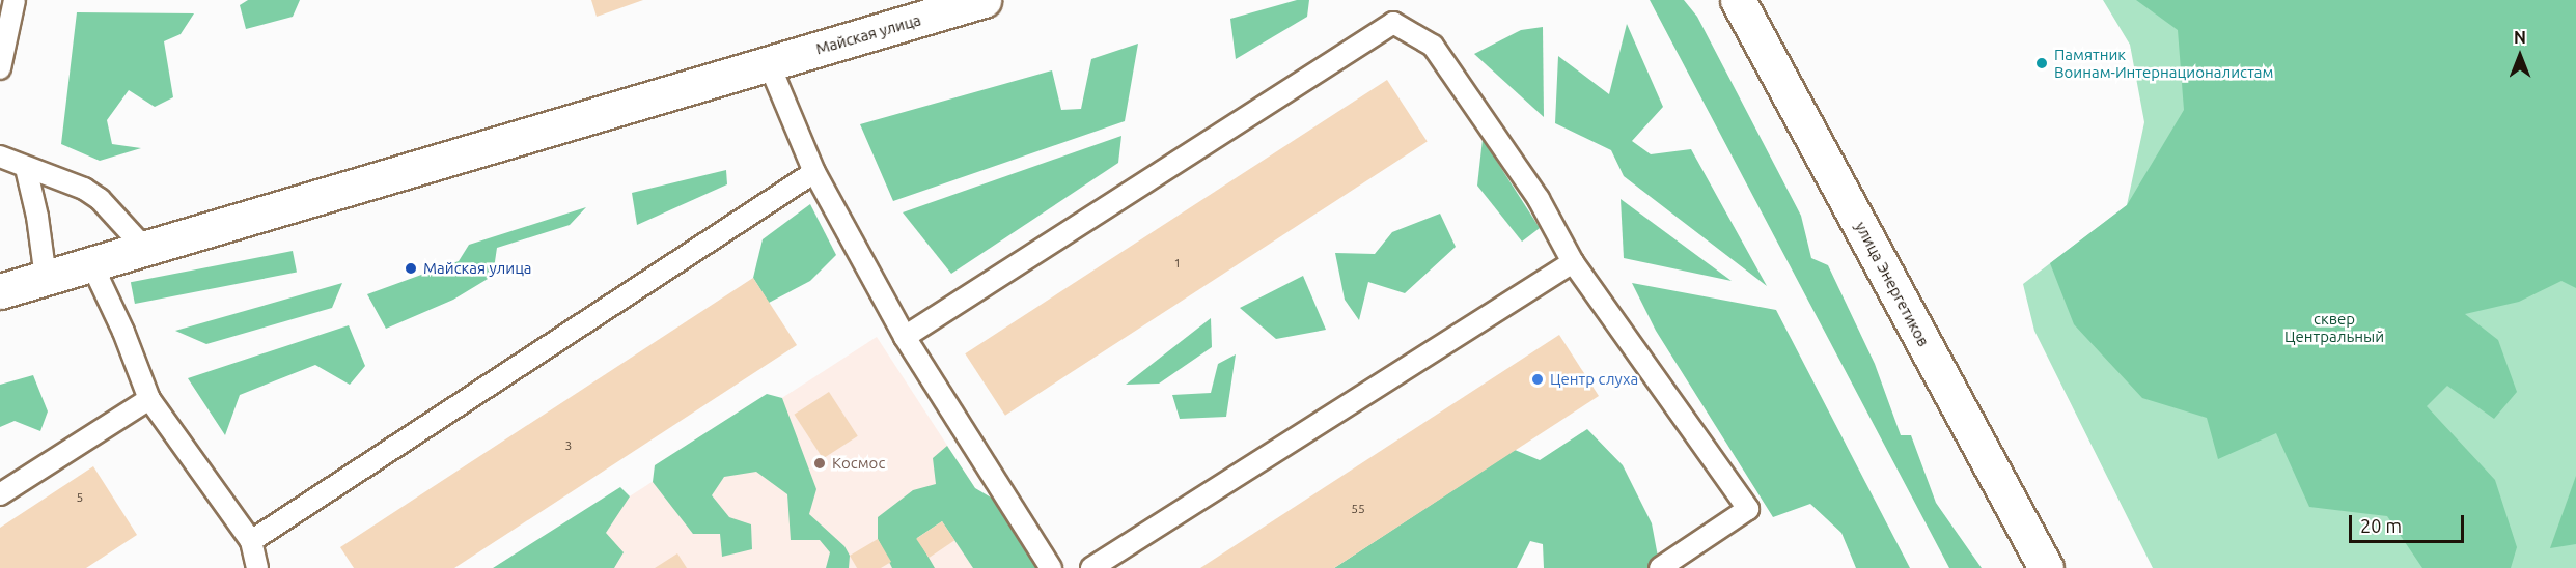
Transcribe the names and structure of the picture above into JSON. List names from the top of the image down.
{
  "streets": {
    "main road": ["Майская улица", "улица Энергетиков"]
  },
  "parks": ["сквер Центральный"],
  "places": [
    "Памятник Воинам-Интернационалистам",
    "Майская улица",
    "Центр слуха",
    "Космос"
  ],
  "house_numbers": [
    "1",
    "3",
    "5",
    "55"
  ],
  "scale_bar": "20 m",
  "north": "top"
}
